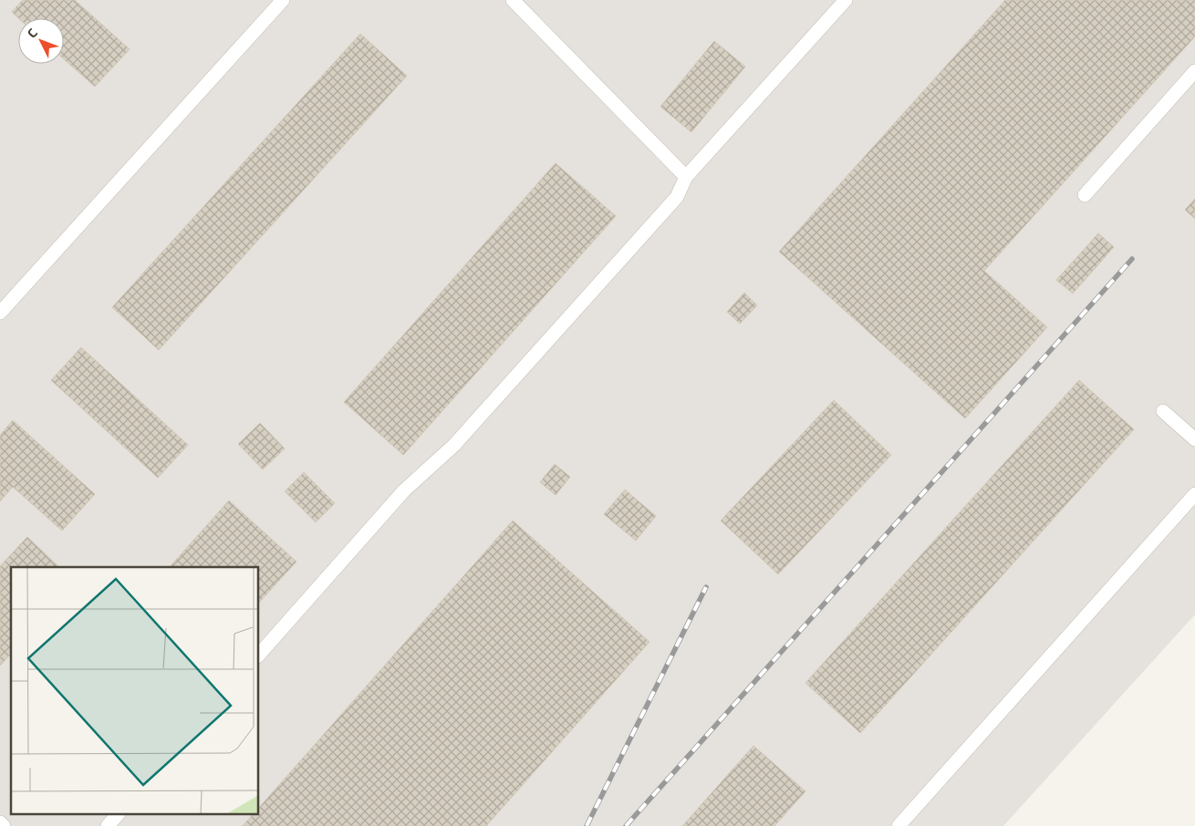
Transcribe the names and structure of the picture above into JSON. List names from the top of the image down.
{
  "north": "top left"
}
